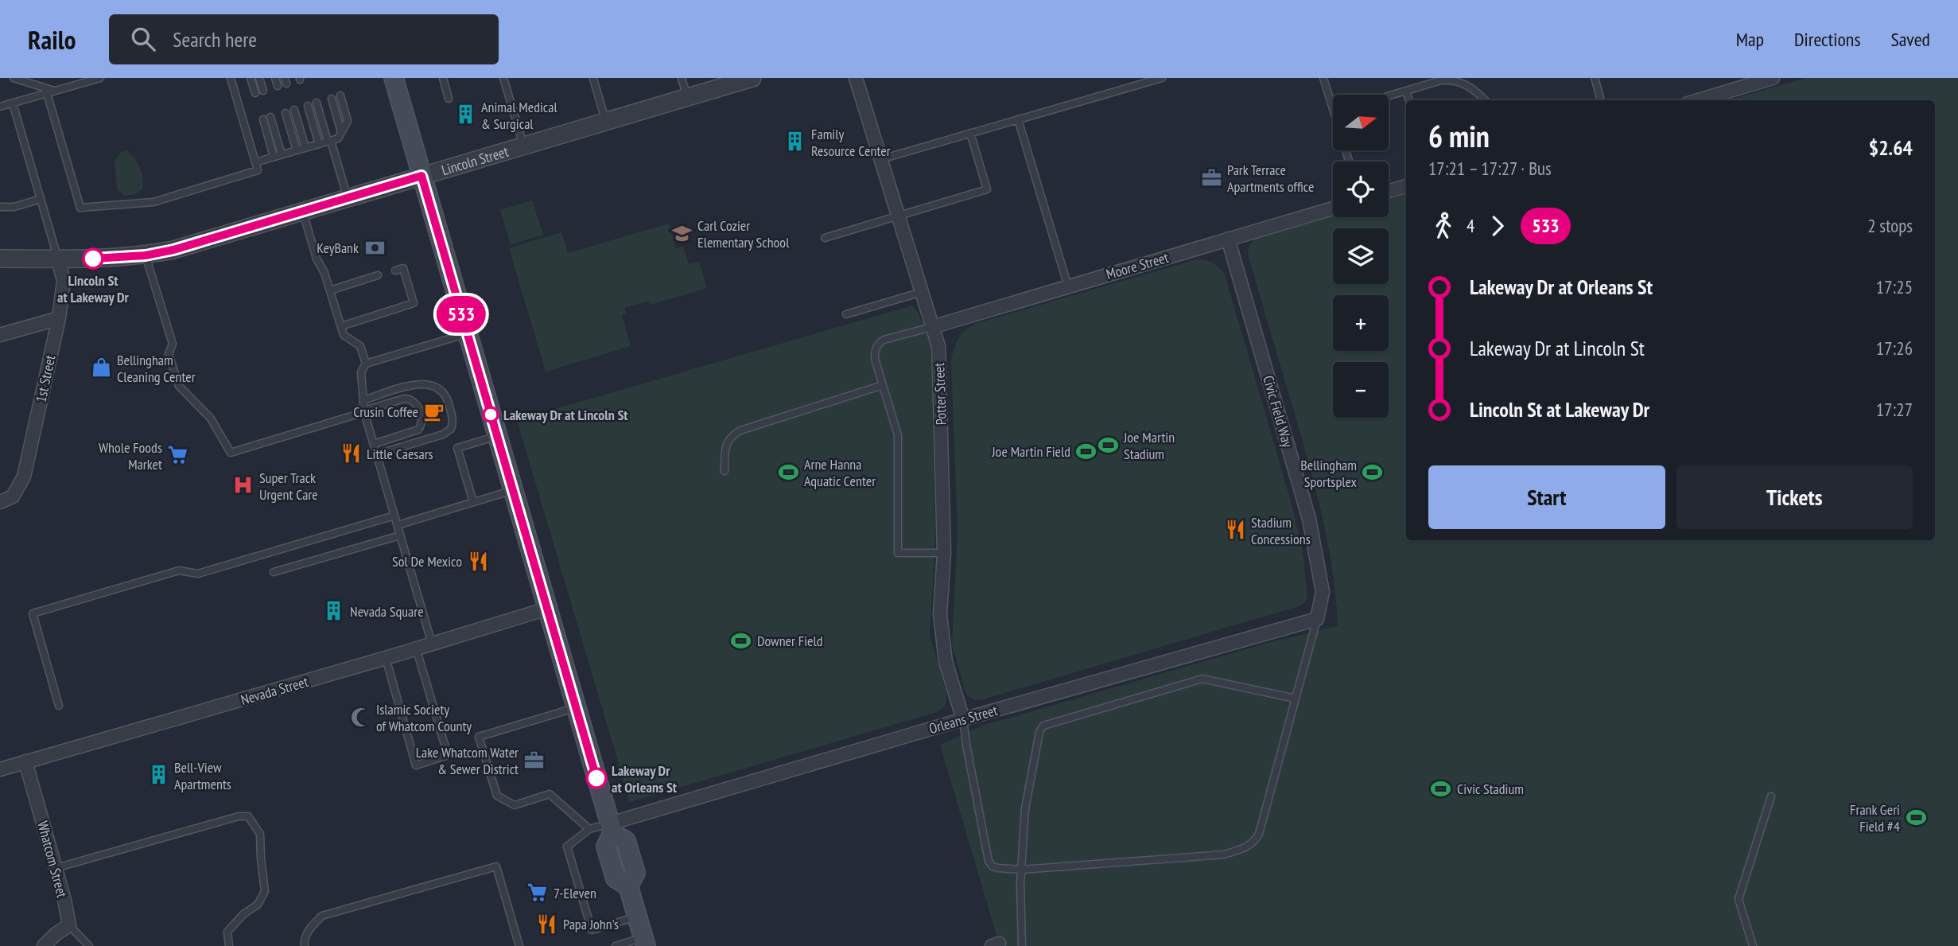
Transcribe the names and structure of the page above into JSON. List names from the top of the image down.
{
  "streets": {
    "street": [
      "Lincoln Street",
      "Moore Street",
      "1st Street",
      "Potter Street",
      "Civic Field Way",
      "Nevada Street",
      "Orleans Street",
      "Whatcom Street"
    ]
  },
  "crossings": [
    ["Lincoln Street", "1st Street"],
    ["Moore Street", "Potter Street"],
    ["Moore Street", "Civic Field Way"],
    ["Potter Street", "Orleans Street"],
    ["Civic Field Way", "Orleans Street"],
    ["Nevada Street", "Whatcom Street"]
  ],
  "places": {
    "building": [
      "Animal Medical & Surgical",
      "Family Resource Center",
      "Nevada Square",
      "Bell-View Apartments"
    ],
    "office": ["Park Terrace Apartments office", "Lake Whatcom Water & Sewer District"],
    "school or university": ["Carl Cozier Elementary School"],
    "bank": ["KeyBank"],
    "other": ["Lincoln St at Lakeway Dr", "Lakeway Dr at Lincoln St", "Lakeway Dr at Orleans St"],
    "shop": ["Bellingham Cleaning Center"],
    "cafe": ["Crusin Coffee"],
    "sports": [
      "Joe Martin Stadium",
      "Joe Martin Field",
      "Arne Hanna Aquatic Center",
      "Bellingham Sportsplex",
      "Downer Field",
      "Civic Stadium",
      "Frank Geri Field #4"
    ],
    "restaurant": [
      "Little Caesars",
      "Stadium Concessions",
      "Sol De Mexico",
      "Papa John's"
    ],
    "supermarket": ["Whole Foods Market", "7-Eleven"],
    "hospital": ["Super Track Urgent Care"],
    "mosque": ["Islamic Society of Whatcom County"]
  },
  "lines": ["bus line 533"],
  "north": "right",
  "page": {
    "header": "Railo",
    "search": "Search here",
    "nav": ["Map", "Directions", "Saved"],
    "on_map": "533",
    "map_buttons": ["+", "−"],
    "heading": ["6 min", "17:21 – 17:27 · Bus", "$2.64"],
    "legs": ["4", "533", "2 stops"],
    "list": [
      {
        "name": "Lakeway Dr at Orleans St",
        "value": "17:25"
      },
      {
        "name": "Lakeway Dr at Lincoln St",
        "value": "17:26"
      },
      {
        "name": "Lincoln St at Lakeway Dr",
        "value": "17:27"
      }
    ],
    "buttons": ["Start", "Tickets"]
  }
}
